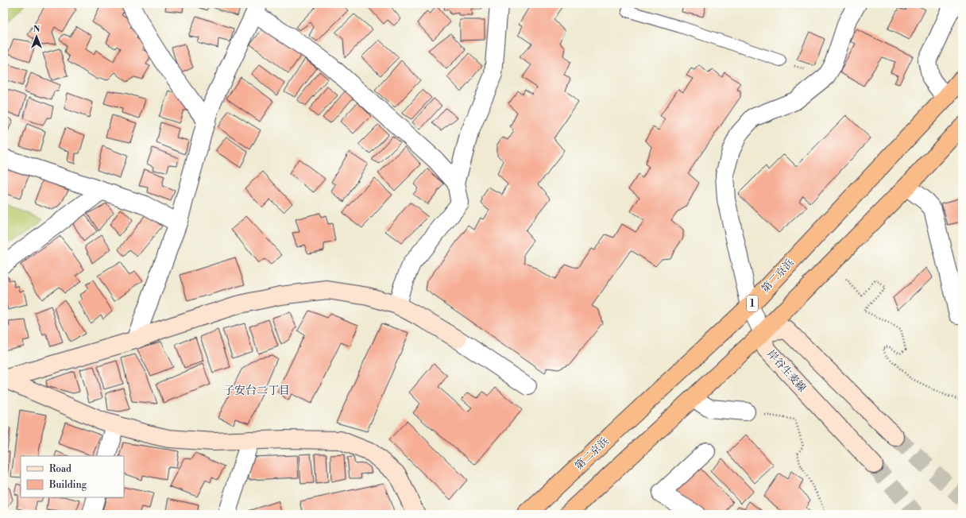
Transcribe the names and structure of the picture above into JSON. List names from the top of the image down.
{
  "streets": {
    "highway": ["第二京浜", "1"],
    "street": ["岸谷生麦線"]
  },
  "districts": ["子安台二丁目"],
  "legend": ["Road", "Building"],
  "north": "top"
}
